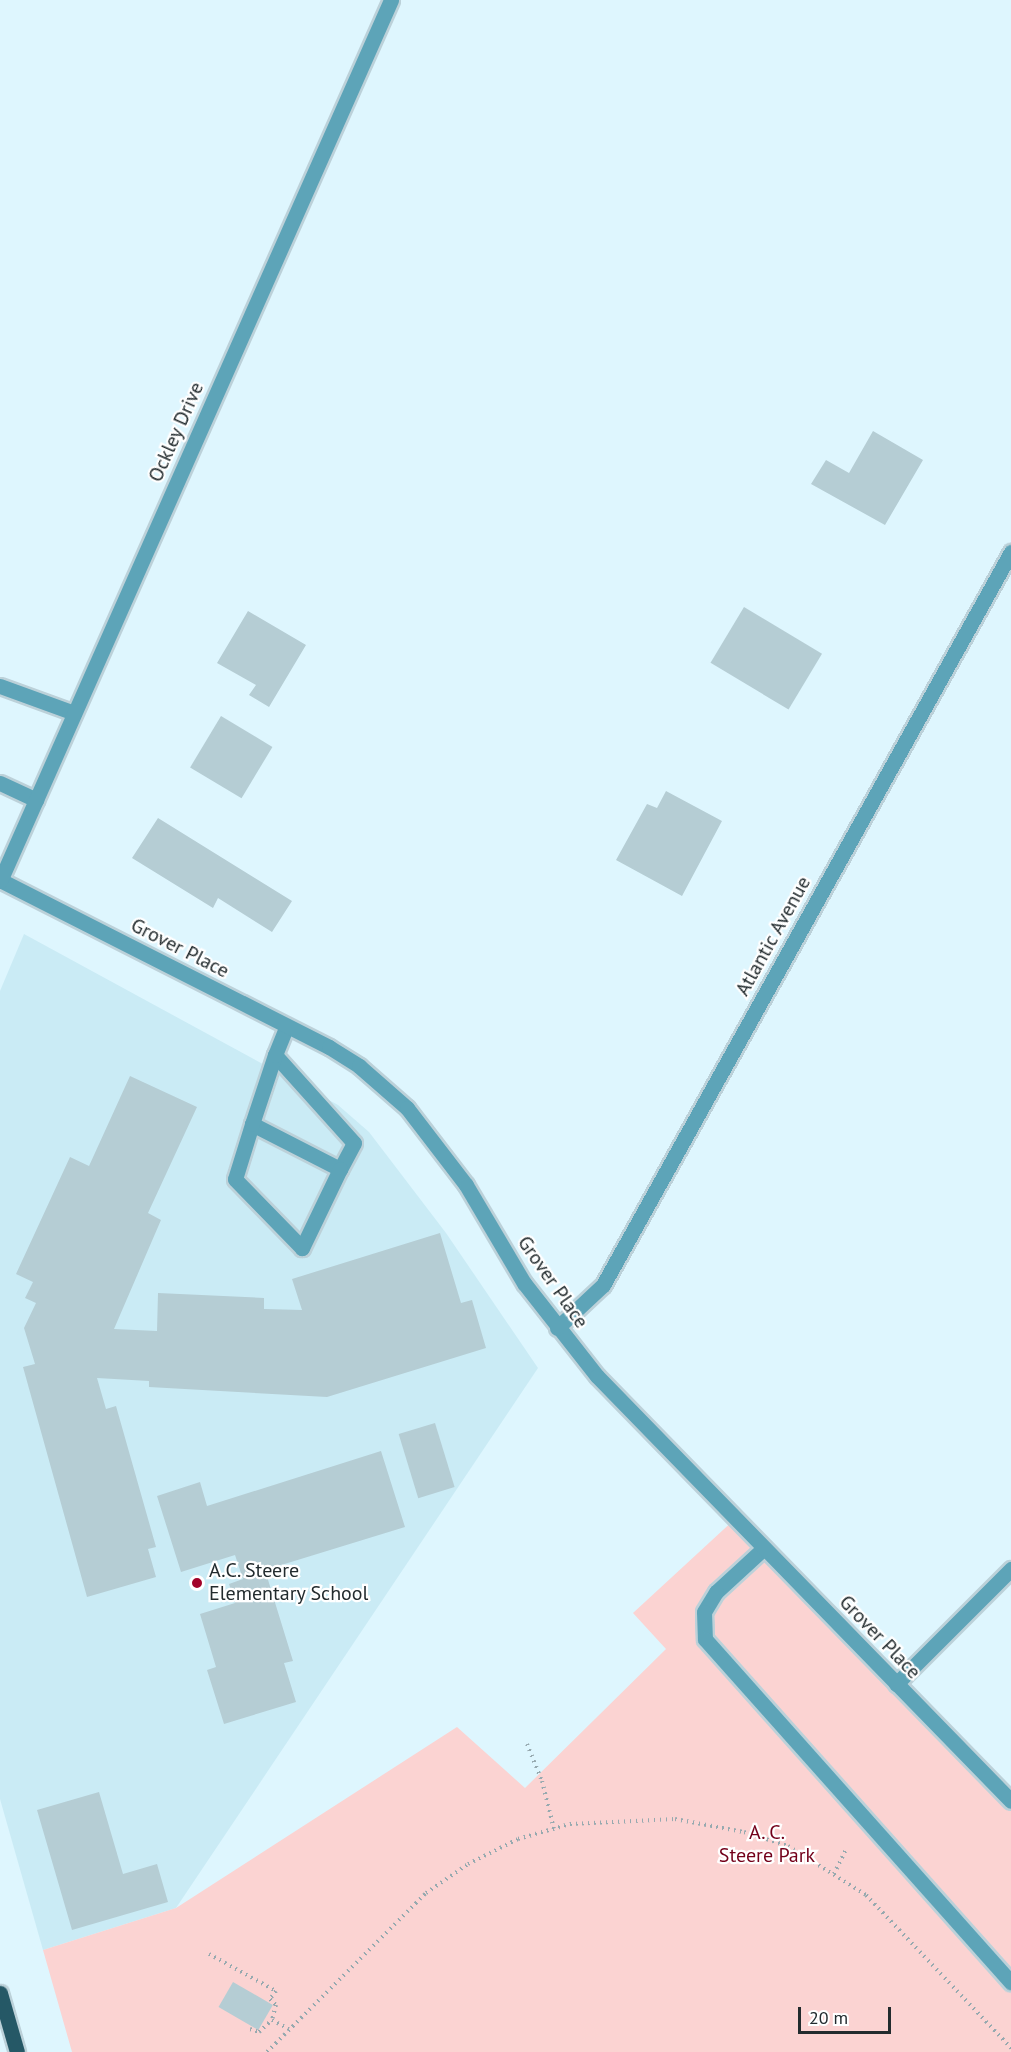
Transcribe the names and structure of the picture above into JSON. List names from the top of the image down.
{
  "streets": {
    "street": ["Ockley Drive", "Atlantic Avenue", "Grover Place"]
  },
  "crossings": [
    ["Ockley Drive", "Grover Place"],
    ["Atlantic Avenue", "Grover Place"]
  ],
  "parks": ["A. C. Steere Park"],
  "places": ["A.C. Steere Elementary School"],
  "scale_bar": "20 m"
}
